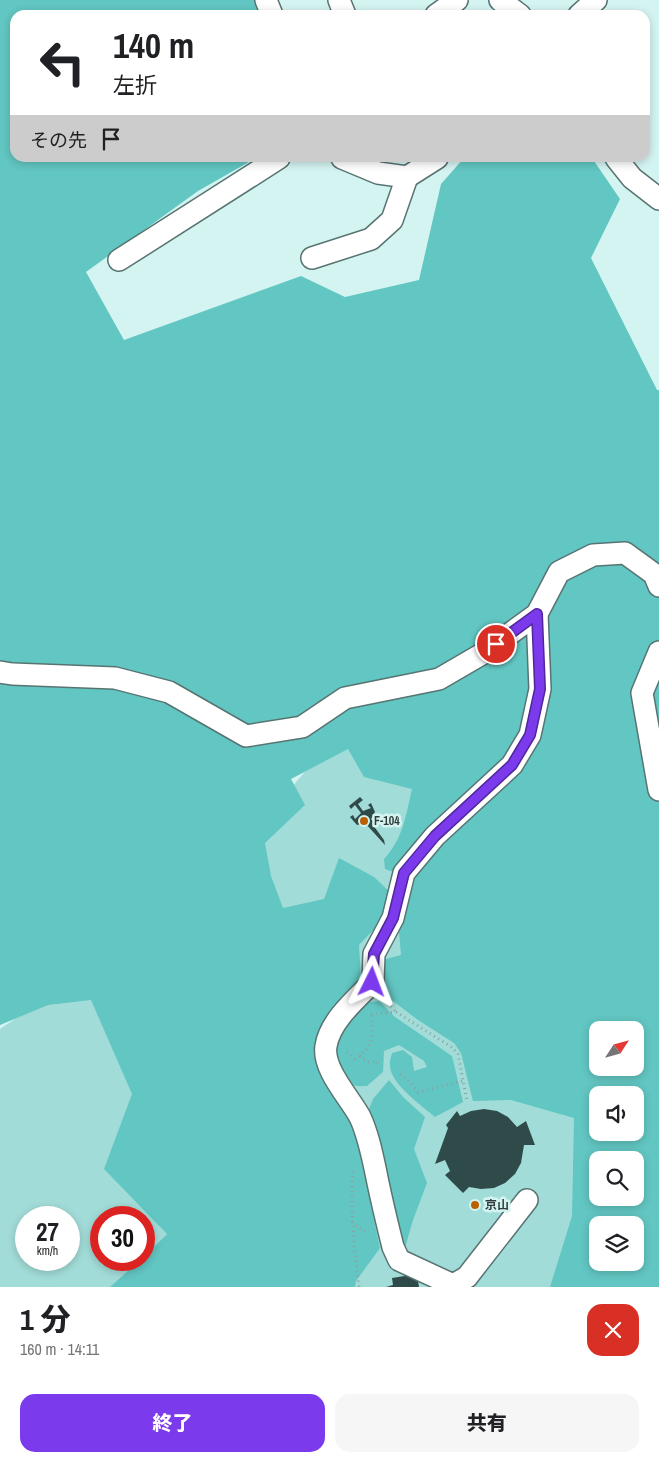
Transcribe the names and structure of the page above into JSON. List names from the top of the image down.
{
  "places": ["F-104", "京山"],
  "north": "top right",
  "page": {
    "turn": ["140 m", "左折"],
    "then": "その先",
    "speed": "27 km/h",
    "limit": "30",
    "heading": ["1 分", "160 m · 14:11"],
    "buttons": ["終了", "共有"]
  }
}
